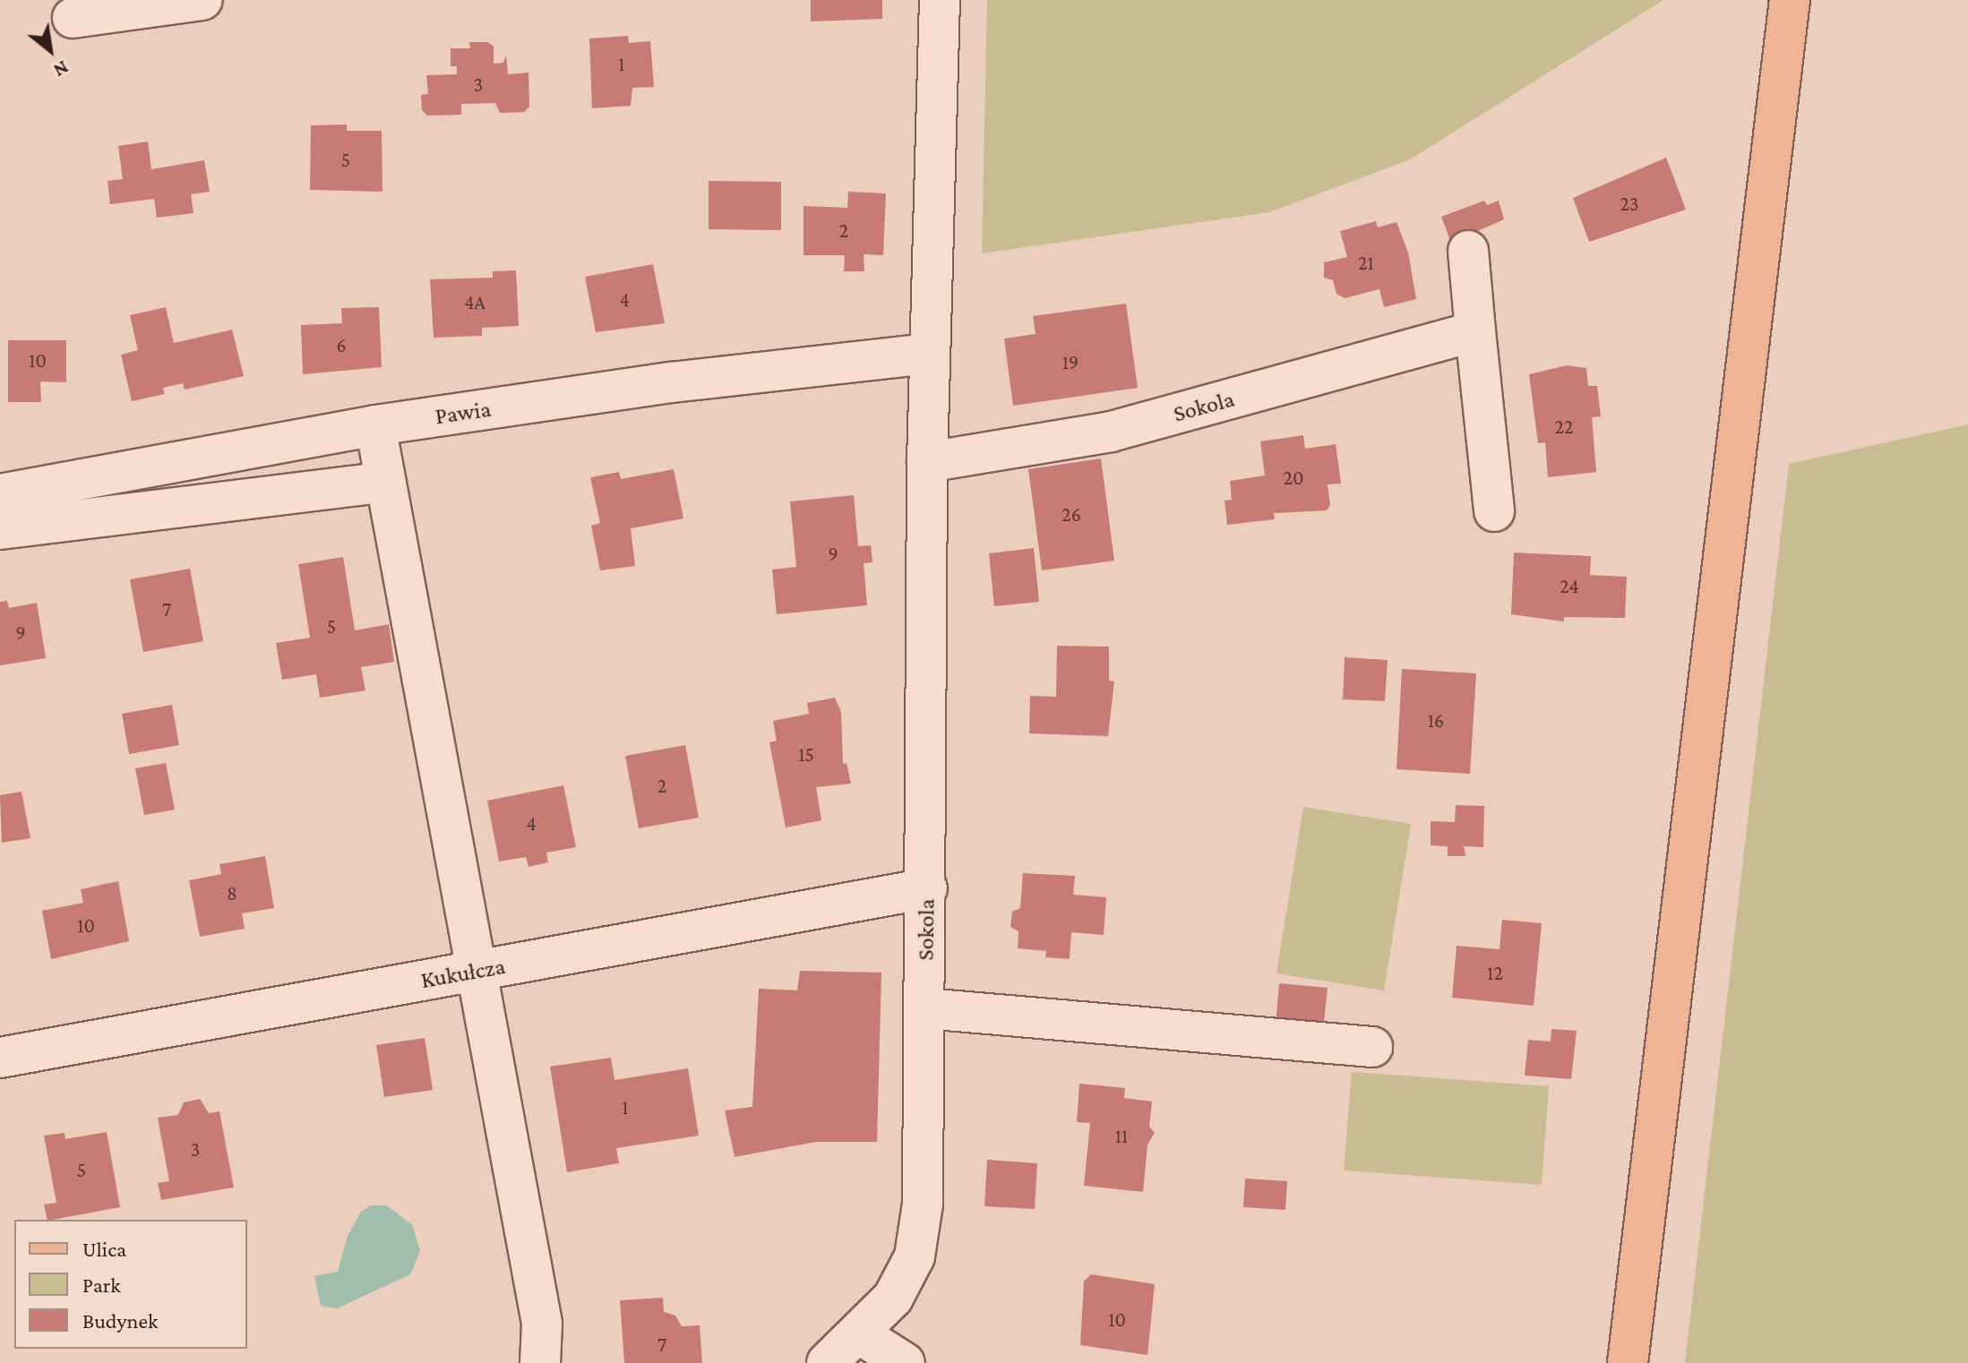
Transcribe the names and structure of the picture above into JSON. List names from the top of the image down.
{
  "streets": {
    "street": ["Sokola", "Pawia", "Kukułcza"]
  },
  "crossings": [
    ["Sokola", "Pawia"],
    ["Sokola", "Kukułcza"]
  ],
  "house_numbers": [
    "1",
    "3",
    "5",
    "23",
    "2",
    "21",
    "4",
    "4A",
    "6",
    "10",
    "19",
    "22",
    "20",
    "26",
    "9",
    "24",
    "7",
    "5",
    "9",
    "16",
    "15",
    "2",
    "4",
    "8",
    "10",
    "12",
    "1",
    "11",
    "3",
    "5",
    "10",
    "7"
  ],
  "legend": ["Ulica", "Park", "Budynek"],
  "north": "bottom right"
}
